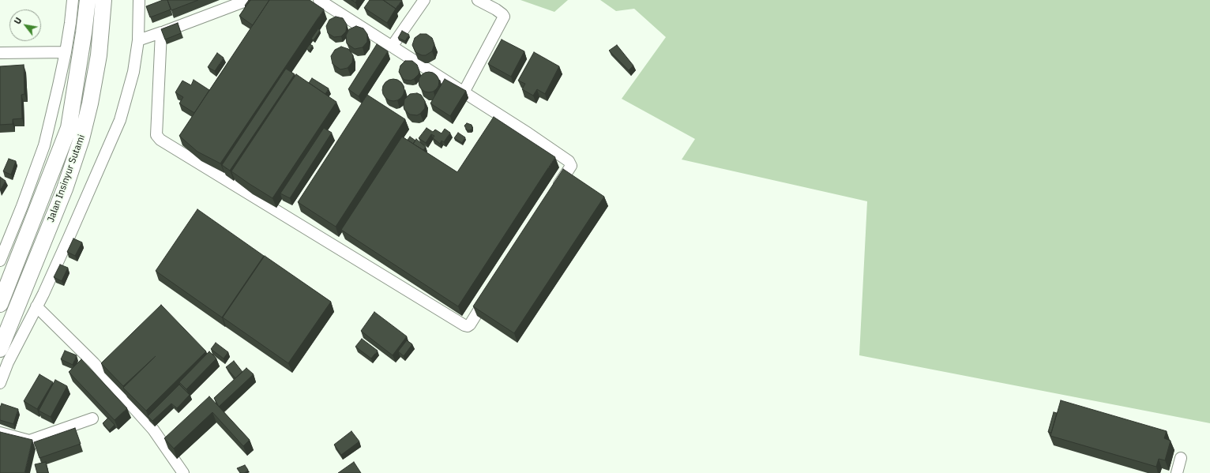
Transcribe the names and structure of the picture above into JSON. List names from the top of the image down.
{
  "streets": {
    "highway": ["Jalan Insinyur Sutami"]
  },
  "north": "top left"
}
